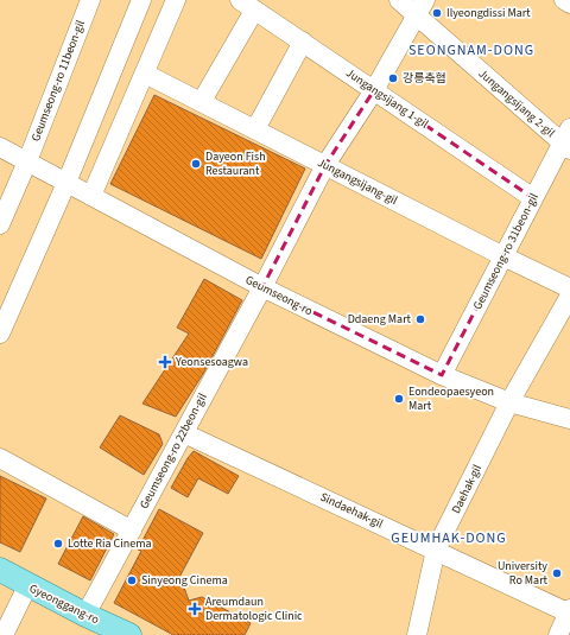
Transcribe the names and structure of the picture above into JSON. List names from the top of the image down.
{
  "streets": {
    "main road": ["Gyeonggang-ro"],
    "street": [
      "Geumseong-ro 11beon-gil",
      "Jungangsijang 1-gil",
      "Jungangsijang 2-gil",
      "Jungangsijang-gil",
      "Geumseong-ro 31beon-gil",
      "Geumseong-ro",
      "Geumseong-ro 22beon-gil",
      "Daehak-gil",
      "Sindaehak-gil"
    ]
  },
  "crossings": [
    ["Geumseong-ro 11beon-gil", "Geumseong-ro"],
    ["Jungangsijang 1-gil", "Geumseong-ro 31beon-gil"],
    ["Jungangsijang 1-gil", "Geumseong-ro 22beon-gil"],
    ["Jungangsijang 2-gil", "Geumseong-ro 31beon-gil"],
    ["Jungangsijang 2-gil", "Geumseong-ro 22beon-gil"],
    ["Jungangsijang-gil", "Geumseong-ro 31beon-gil"],
    ["Jungangsijang-gil", "Geumseong-ro 22beon-gil"],
    ["Geumseong-ro 31beon-gil", "Geumseong-ro"],
    ["Geumseong-ro", "Geumseong-ro 22beon-gil"],
    ["Geumseong-ro", "Daehak-gil"],
    ["Geumseong-ro 22beon-gil", "Sindaehak-gil"],
    ["Geumseong-ro 22beon-gil", "Gyeonggang-ro"],
    ["Daehak-gil", "Sindaehak-gil"]
  ],
  "districts": ["SEONGNAM-DONG", "GEUMHAK-DONG"],
  "places": {
    "other": [
      "Ilyeongdissi Mart",
      "강릉축협",
      "Dayeon Fish Restaurant",
      "Ddaeng Mart",
      "Eondeopaesyeon Mart",
      "Lotte Ria Cinema",
      "University Ro Mart",
      "Sinyeong Cinema"
    ],
    "health": ["Yeonsesoagwa", "Areumdaun Dermatologic Clinic"]
  }
}
